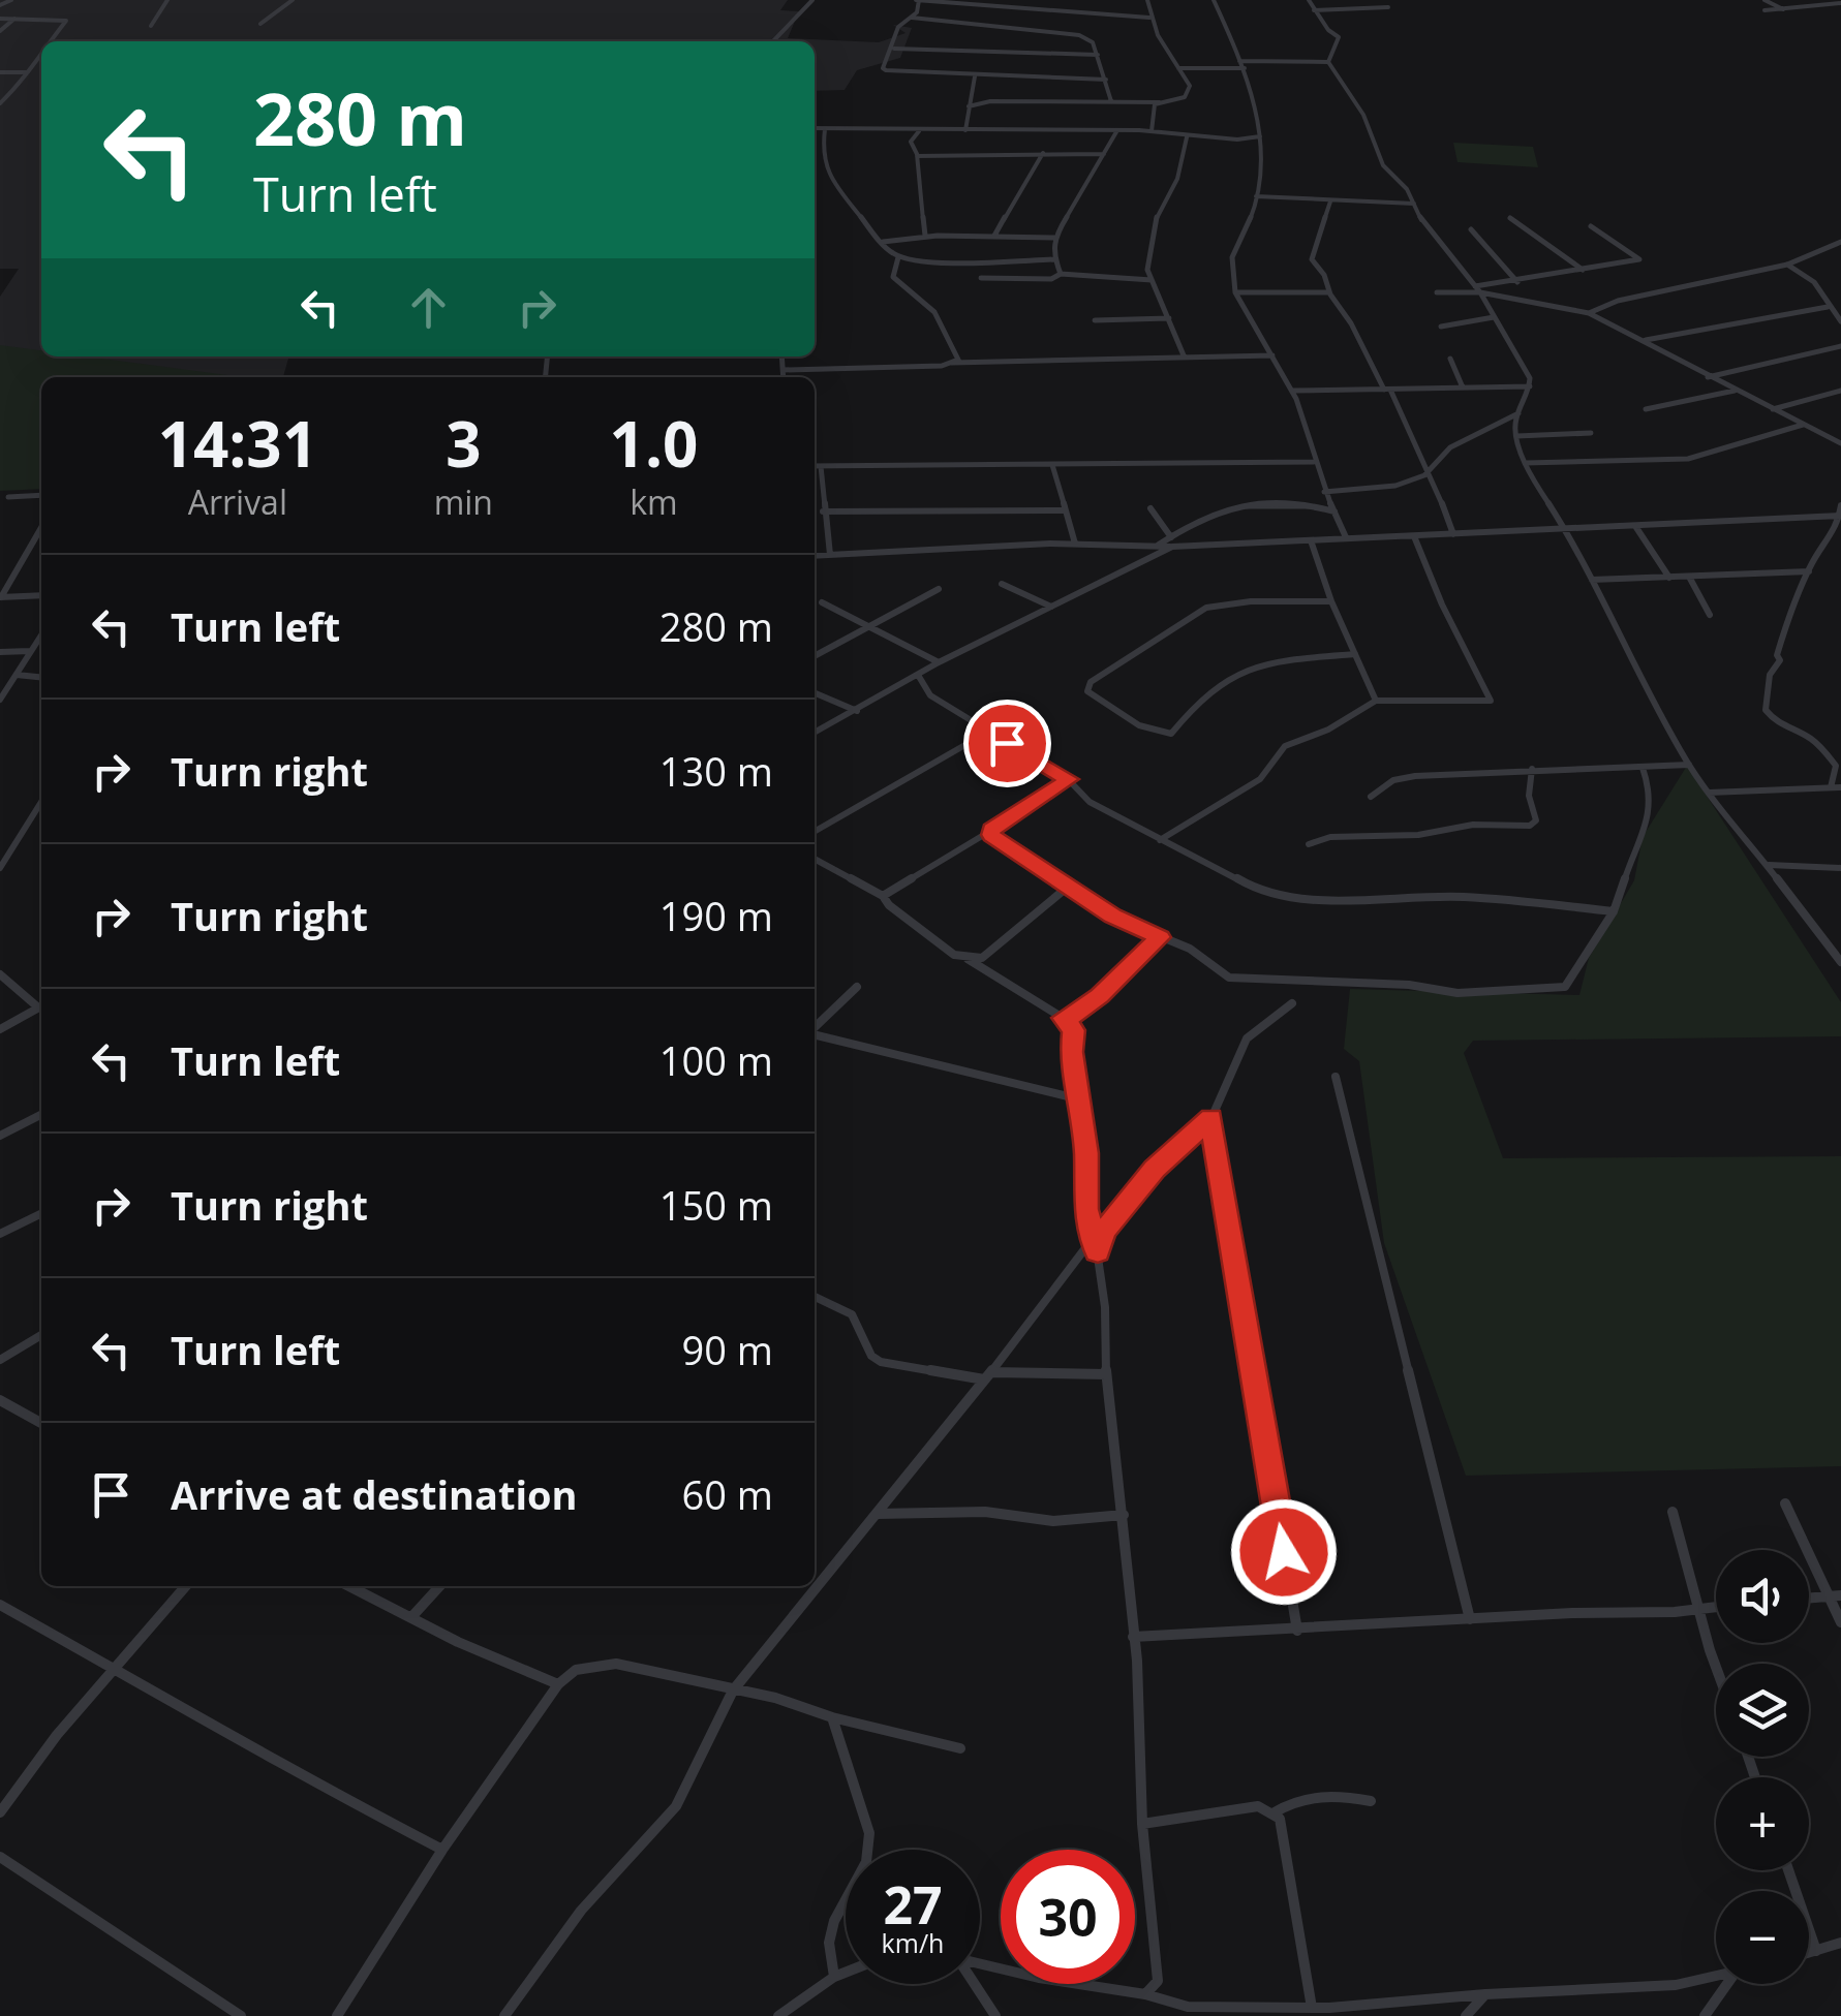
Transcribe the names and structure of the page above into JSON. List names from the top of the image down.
{
  "page": {
    "turn": ["280 m", "Turn left"],
    "eta": [
      "14:31",
      "Arrival",
      "3",
      "min",
      "1.0",
      "km"
    ],
    "list": [
      {
        "name": "Turn left",
        "value": "280 m"
      },
      {
        "name": "Turn right",
        "value": "130 m"
      },
      {
        "name": "Turn right",
        "value": "190 m"
      },
      {
        "name": "Turn left",
        "value": "100 m"
      },
      {
        "name": "Turn right",
        "value": "150 m"
      },
      {
        "name": "Turn left",
        "value": "90 m"
      },
      {
        "name": "Arrive at destination",
        "value": "60 m"
      }
    ],
    "map_buttons": ["+", "−"],
    "speed": "27 km/h",
    "limit": "30"
  }
}
